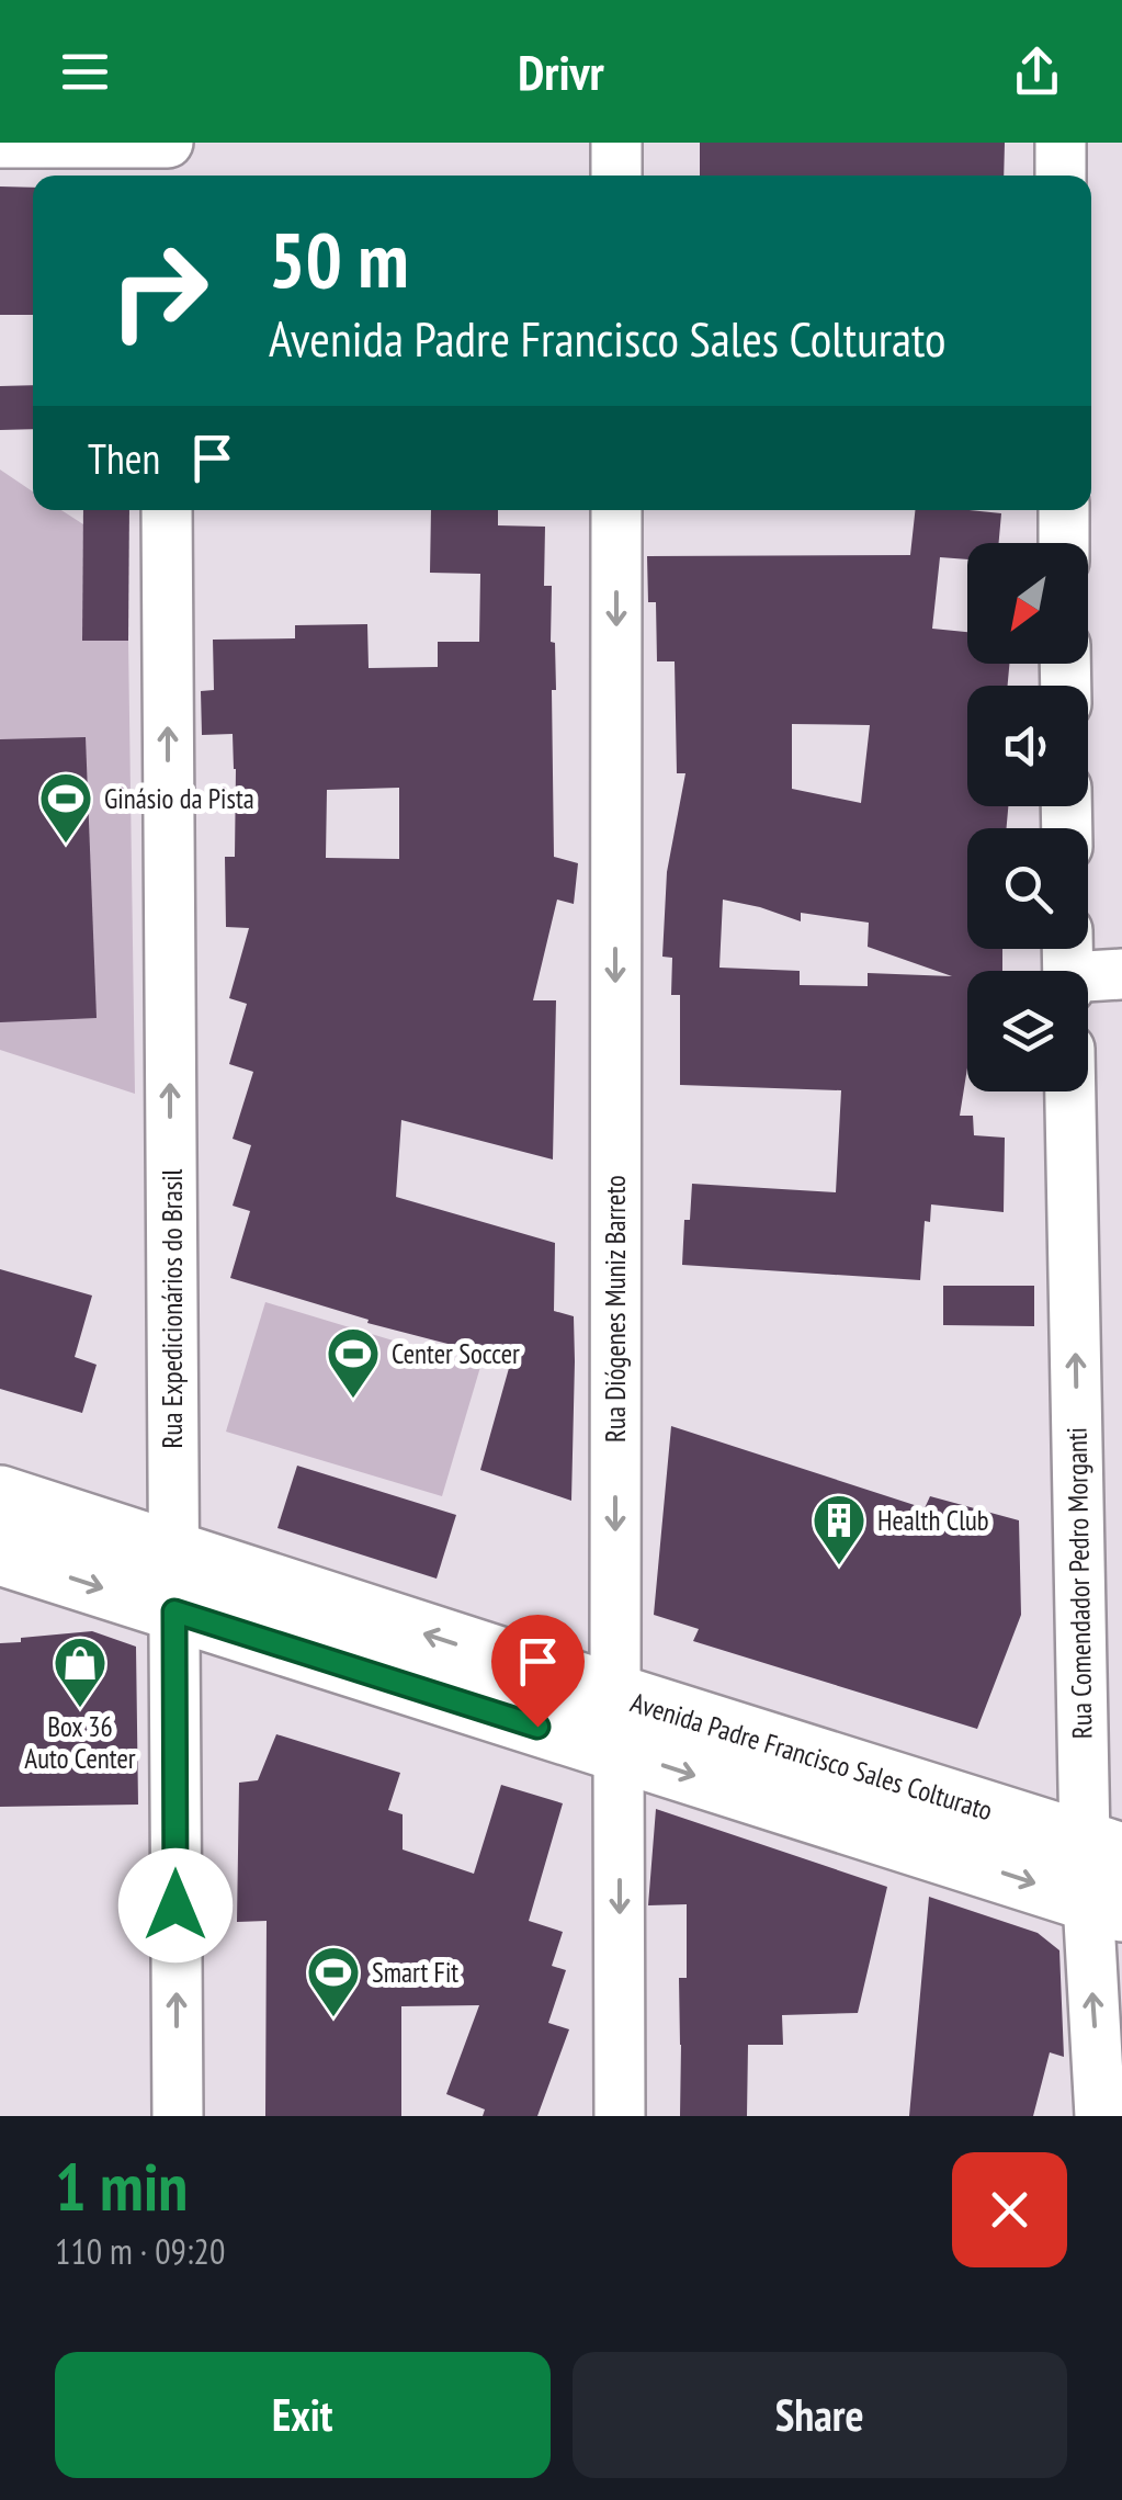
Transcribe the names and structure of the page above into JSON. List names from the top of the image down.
{
  "streets": {
    "main road": ["Avenida Padre Francisco Sales Colturato"],
    "street": ["Rua Expedicionários do Brasil", "Rua Diógenes Muniz Barreto", "Rua Comendador Pedro Morganti"]
  },
  "crossings": [
    ["Rua Expedicionários do Brasil", "Avenida Padre Francisco Sales Colturato"],
    ["Rua Diógenes Muniz Barreto", "Avenida Padre Francisco Sales Colturato"],
    ["Rua Comendador Pedro Morganti", "Avenida Padre Francisco Sales Colturato"]
  ],
  "one_way": ["Rua Expedicionários do Brasil", "Rua Diógenes Muniz Barreto", "Rua Comendador Pedro Morganti"],
  "places": {
    "sports": ["Ginásio da Pista", "Center Soccer", "Smart Fit"],
    "building": ["Health Club"],
    "shop": ["Box 36 Auto Center"]
  },
  "north": "bottom left",
  "page": {
    "header": "Drivr",
    "turn": ["50 m", "Avenida Padre Francisco Sales Colturato"],
    "then": "Then",
    "heading": ["1 min", "110 m · 09:20"],
    "buttons": ["Exit", "Share"]
  }
}
